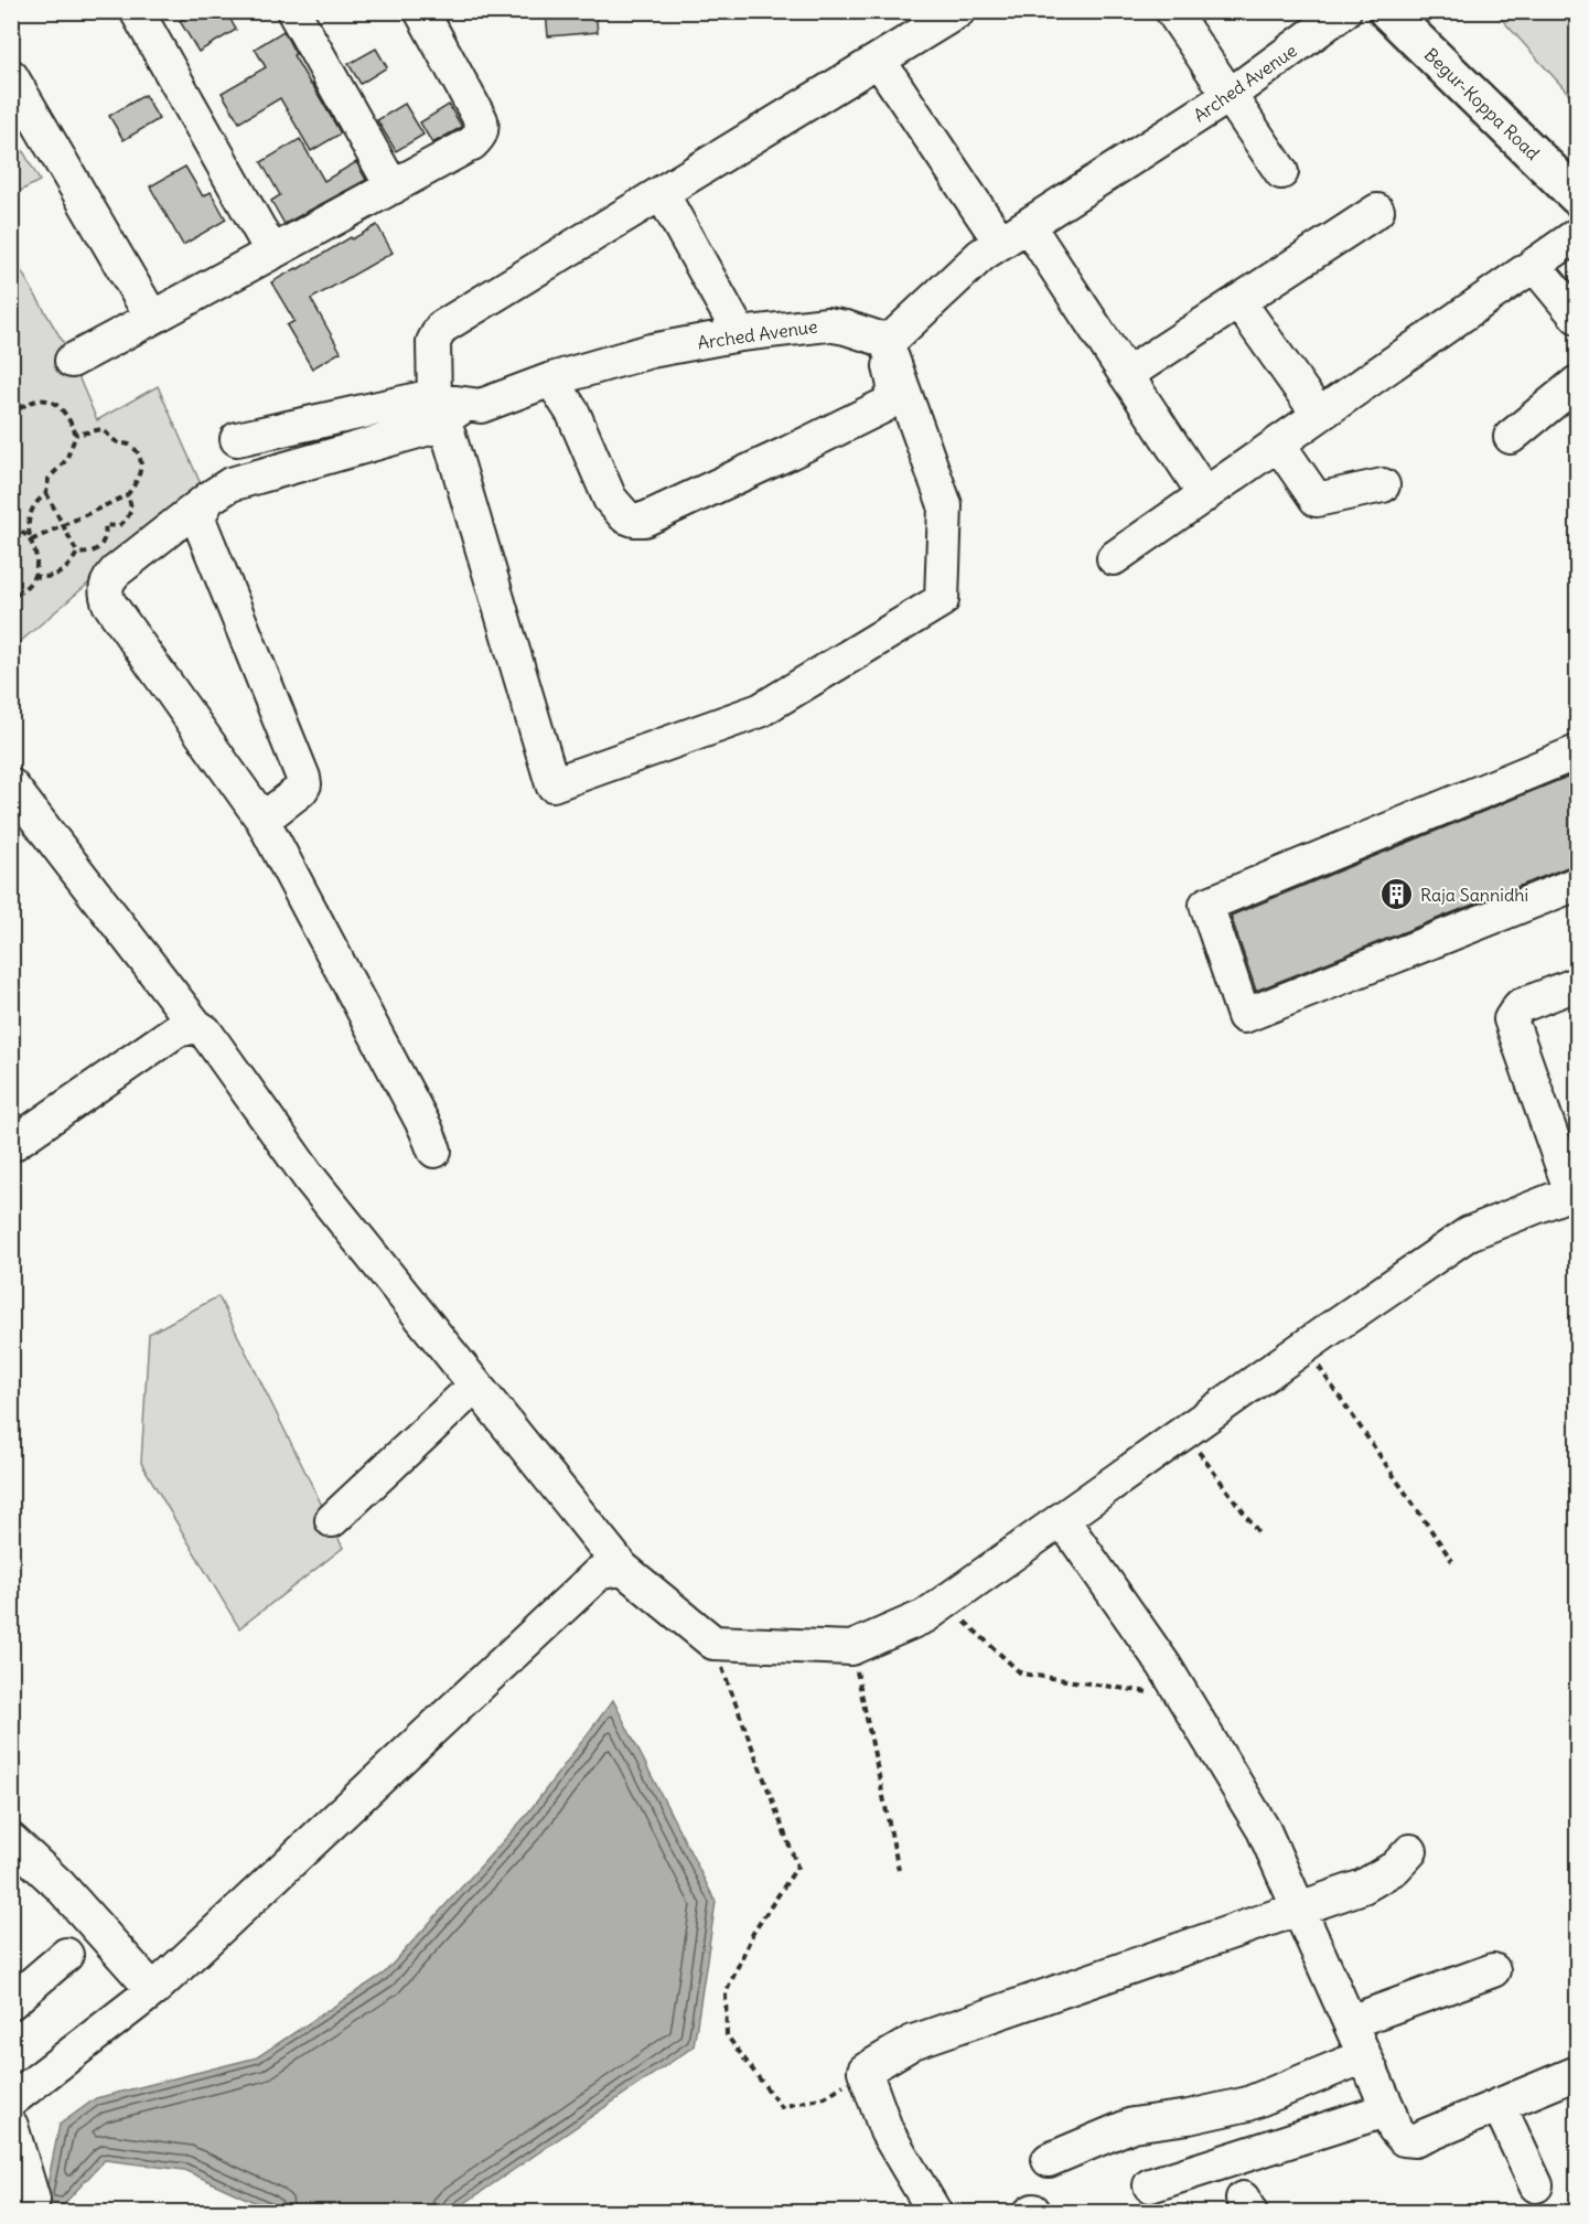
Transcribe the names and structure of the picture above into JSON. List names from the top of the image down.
{
  "streets": {
    "main road": ["Begur-Koppa Road"],
    "street": ["Arched Avenue"]
  },
  "places": {
    "building": ["Raja Sannidhi"]
  }
}
